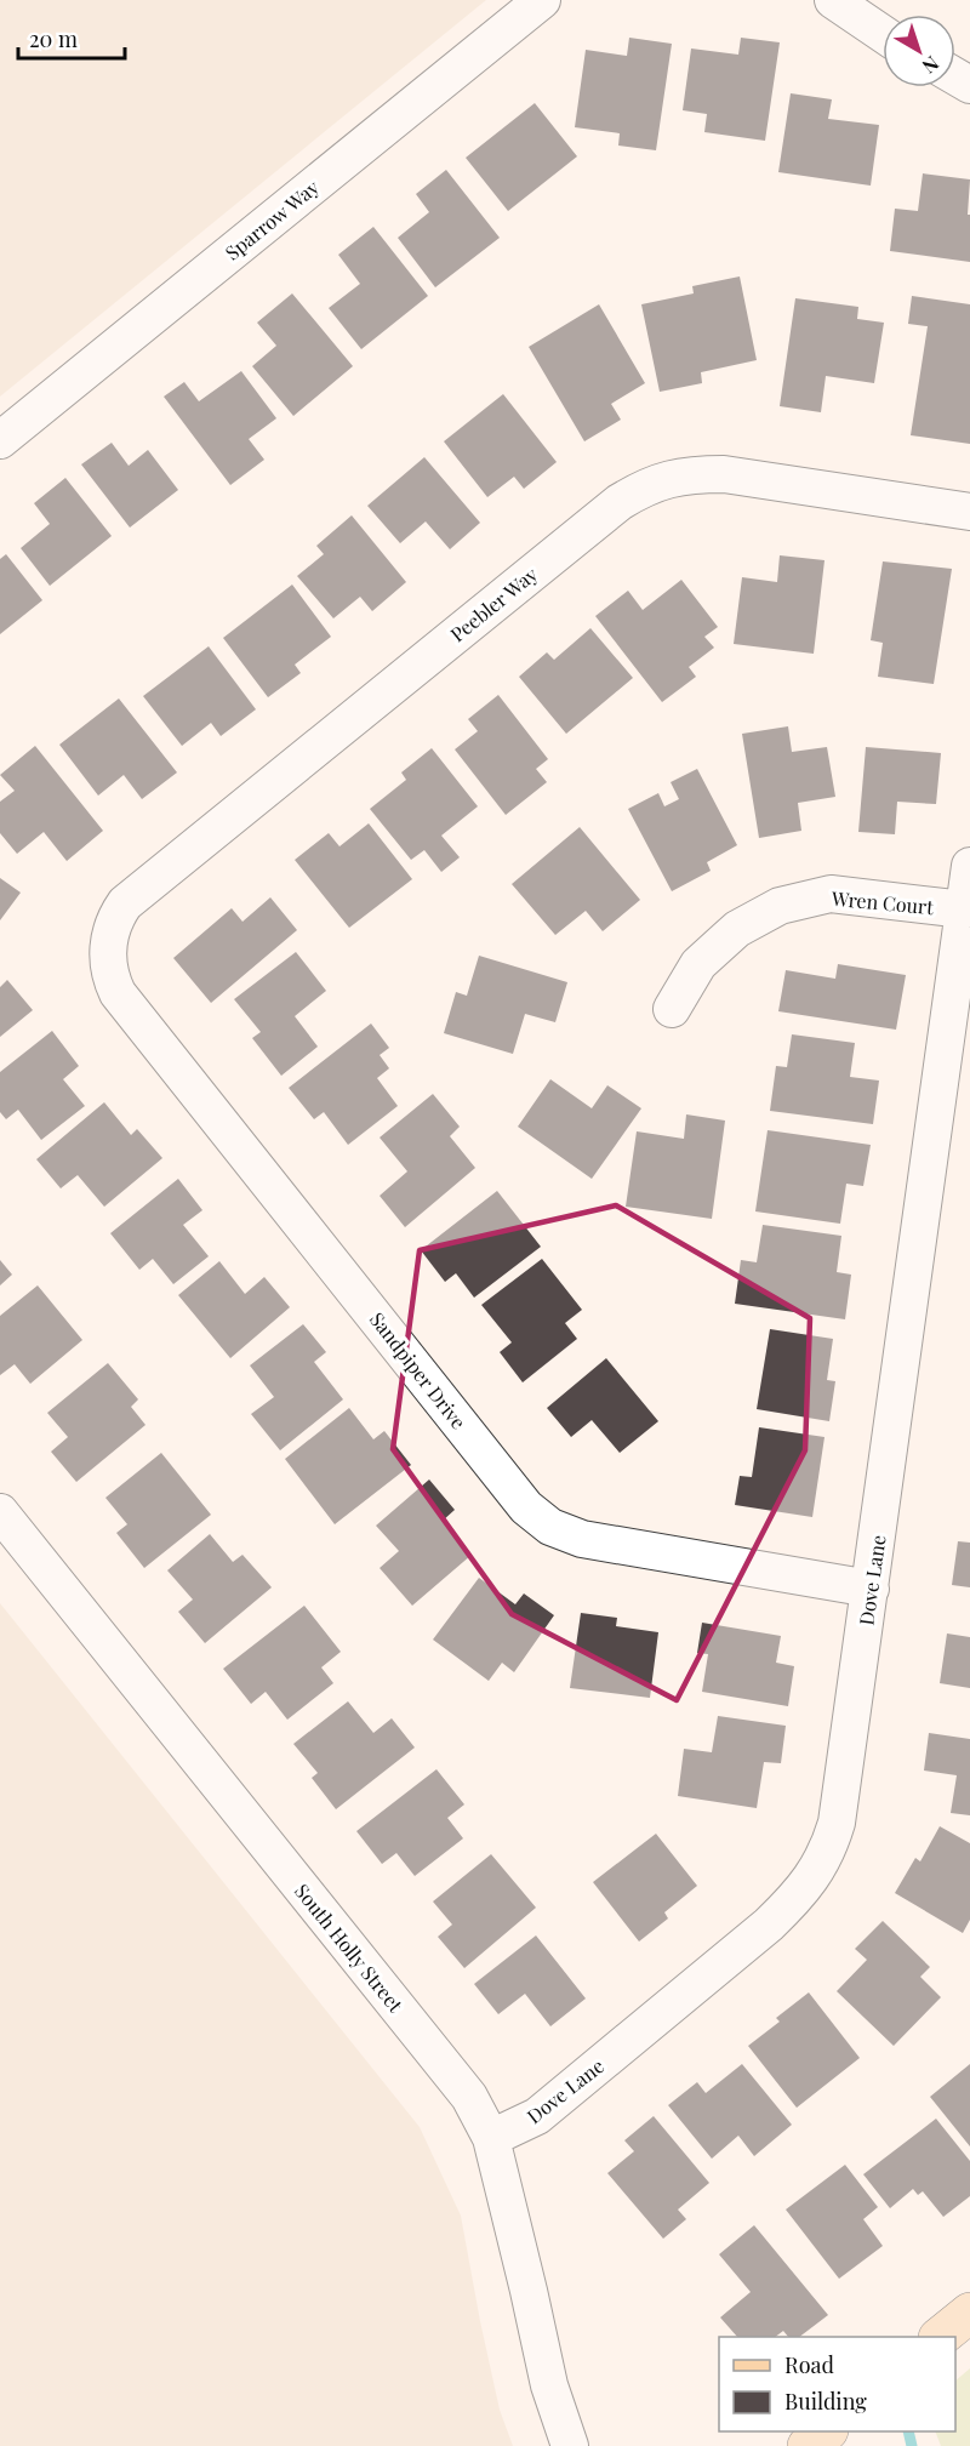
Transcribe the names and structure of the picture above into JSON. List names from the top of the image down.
{
  "streets": {
    "street": [
      "Sparrow Way",
      "Peebler Way",
      "Wren Court",
      "Sandpiper Drive",
      "Dove Lane",
      "South Holly Street"
    ]
  },
  "crossings": [
    ["Peebler Way", "Sandpiper Drive"],
    ["Wren Court", "Dove Lane"],
    ["Sandpiper Drive", "Dove Lane"],
    ["Dove Lane", "South Holly Street"]
  ],
  "legend": ["Road", "Building"],
  "scale_bar": "20 m",
  "north": "bottom right"
}
